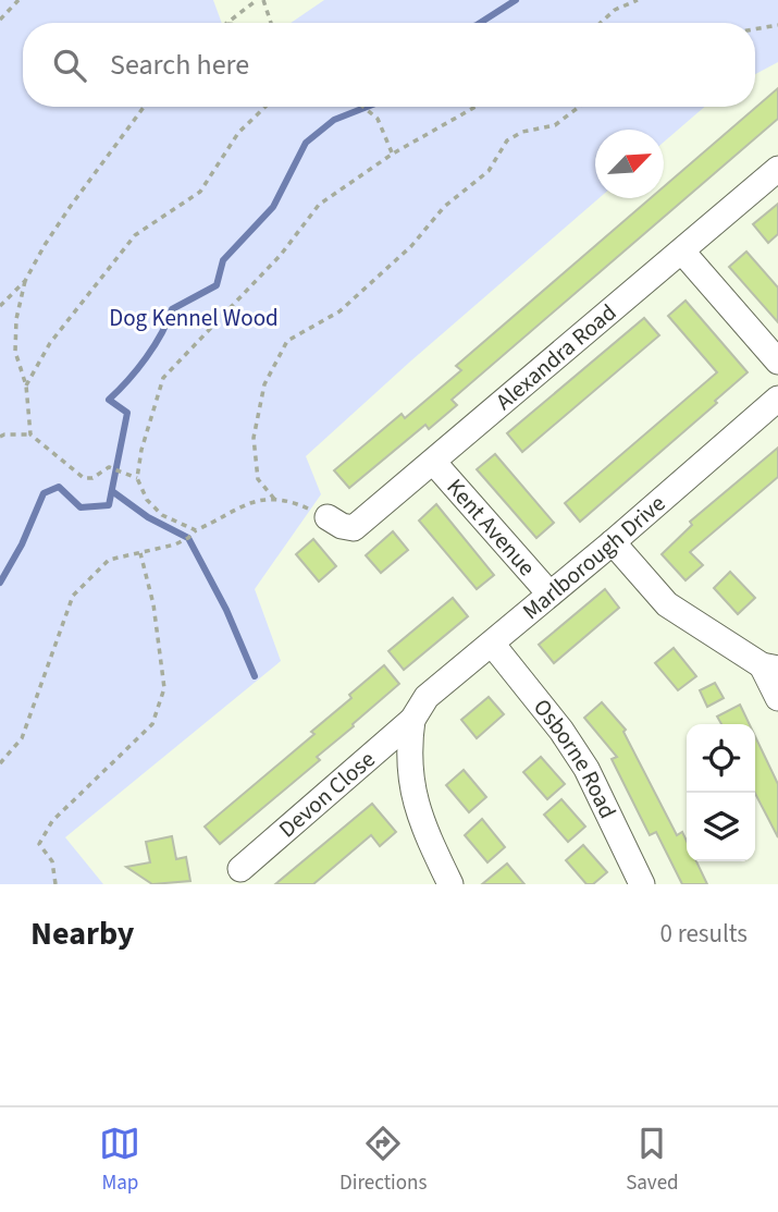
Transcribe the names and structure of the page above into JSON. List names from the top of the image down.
{
  "streets": {
    "street": [
      "Alexandra Road",
      "Kent Avenue",
      "Marlborough Drive",
      "Osborne Road",
      "Devon Close"
    ]
  },
  "crossings": [
    ["Alexandra Road", "Kent Avenue"],
    ["Kent Avenue", "Marlborough Drive"],
    ["Marlborough Drive", "Osborne Road"],
    ["Marlborough Drive", "Devon Close"]
  ],
  "parks": ["Dog Kennel Wood"],
  "north": "top right",
  "page": {
    "search": "Search here",
    "heading": ["Nearby", "0 results"],
    "nav": ["Map", "Directions", "Saved"]
  }
}
